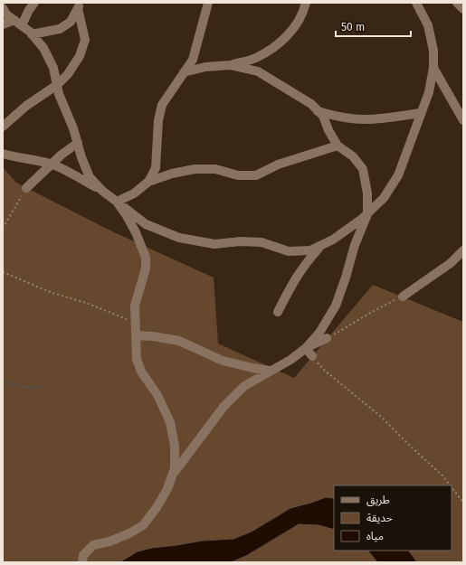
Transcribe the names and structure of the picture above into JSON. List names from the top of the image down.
{
  "legend": ["طريق", "حديقة", "مياه"],
  "scale_bar": "50 m"
}
